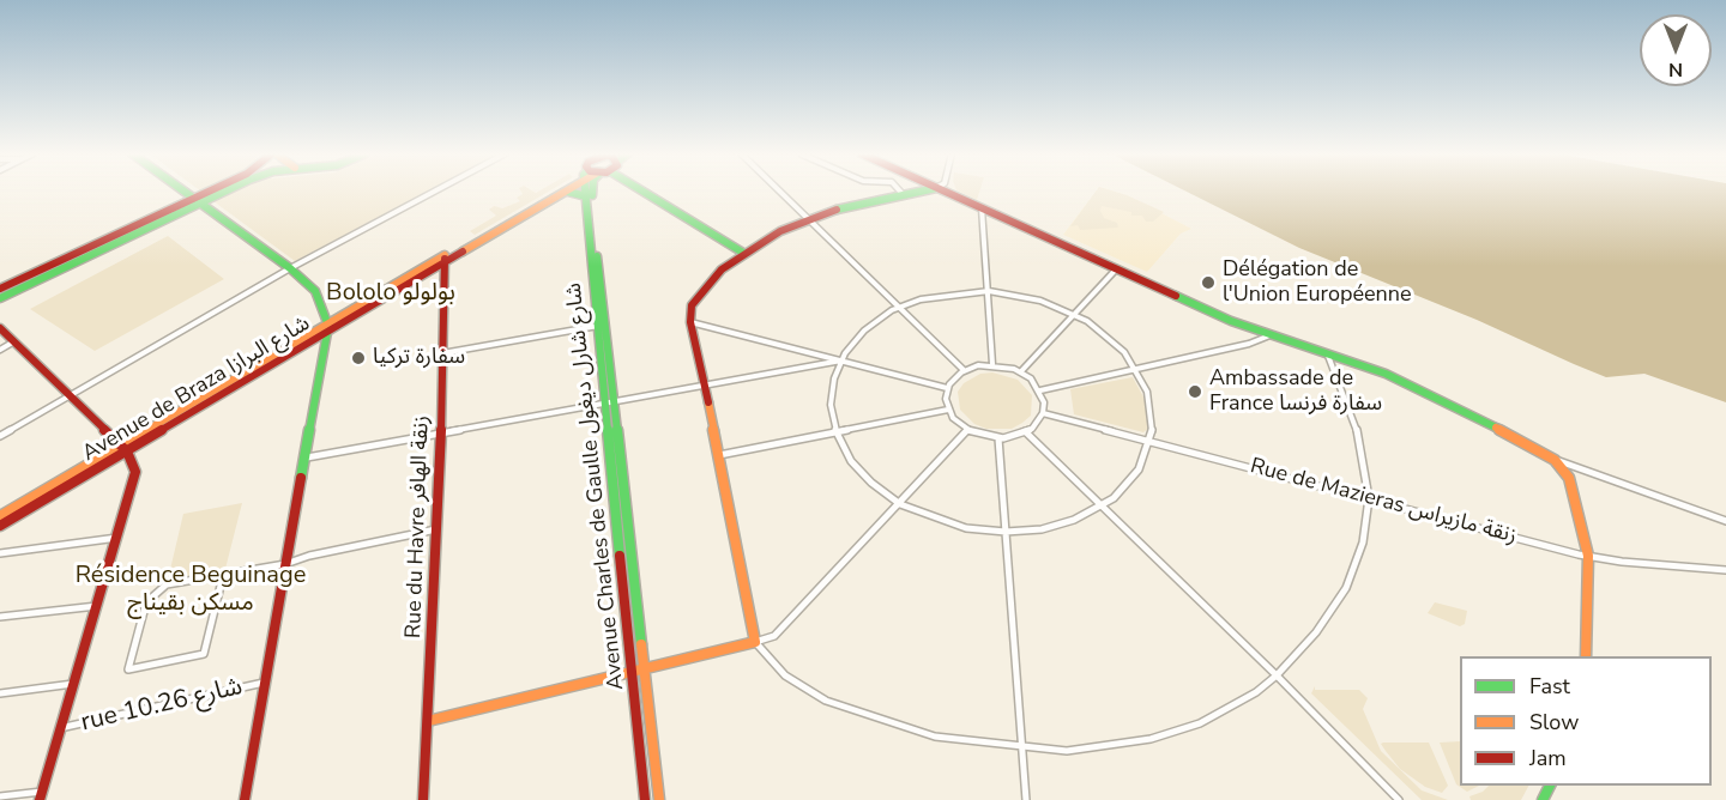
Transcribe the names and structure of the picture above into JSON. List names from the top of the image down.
{
  "streets": {
    "main road": ["Avenue de Braza شارع البرازا", "Avenue Charles de Gaulle شارع شارل ديغول", "Rue du Havre زنقة الهافر"],
    "street": ["Rue de Mazieras زنقة مازيراس", "rue 10.26 شارع"]
  },
  "crossings": [
    ["Avenue de Braza شارع البرازا", "Rue du Havre زنقة الهافر"]
  ],
  "districts": ["Bololo بولولو", "Résidence Beguinage مسكن بقيناج"],
  "places": ["Délégation de l'Union Européenne", "سفارة تركيا", "Ambassade de France سفارة فرنسا"],
  "legend": ["Fast", "Slow", "Jam"],
  "north": "bottom"
}
